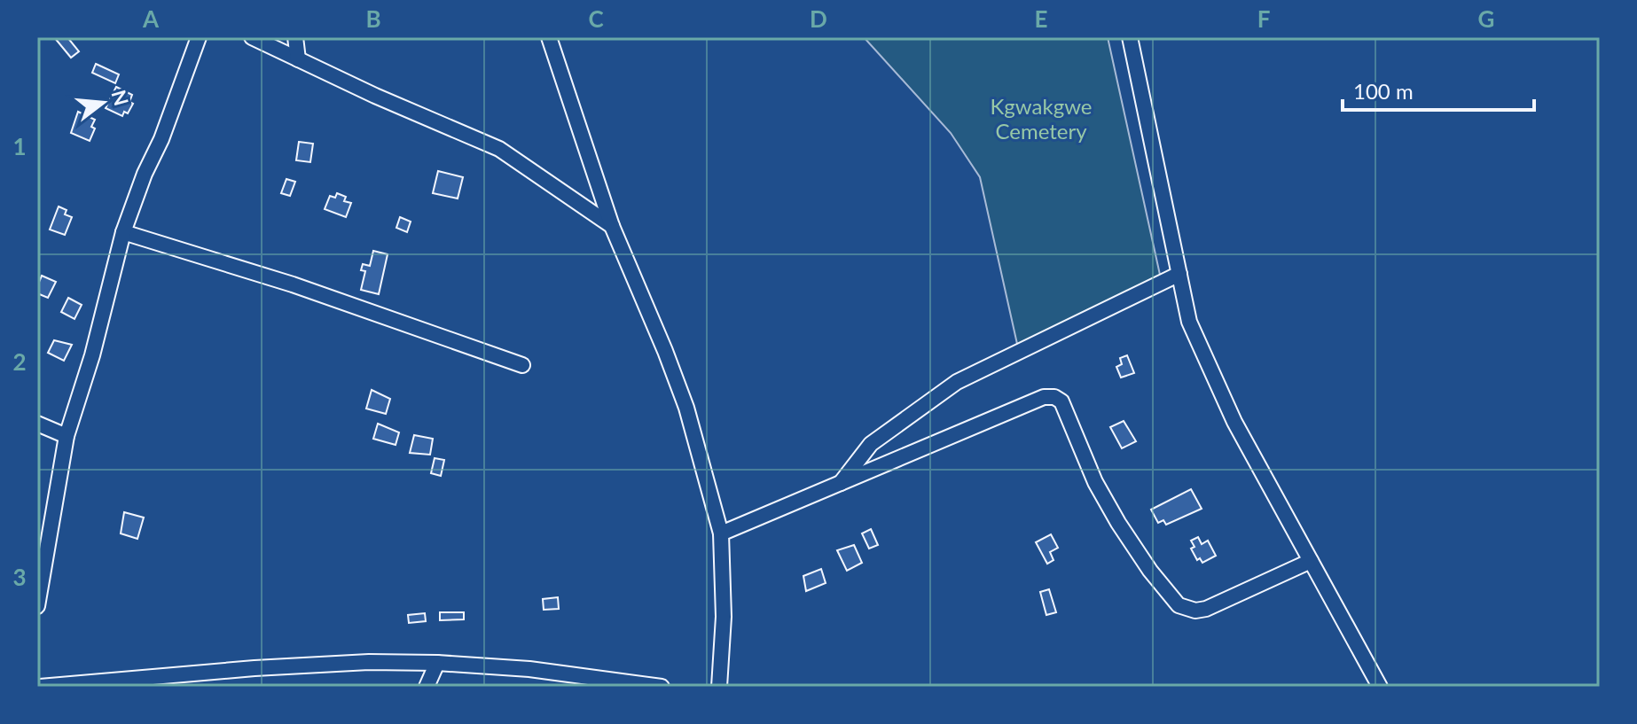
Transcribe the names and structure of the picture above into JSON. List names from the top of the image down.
{
  "parks": ["Kgwakgwe Cemetery"],
  "scale_bar": "100 m",
  "north": "right",
  "grid": {
    "columns": [
      "A",
      "B",
      "C",
      "D",
      "E",
      "F",
      "G"
    ],
    "rows": ["1", "2", "3"]
  }
}
